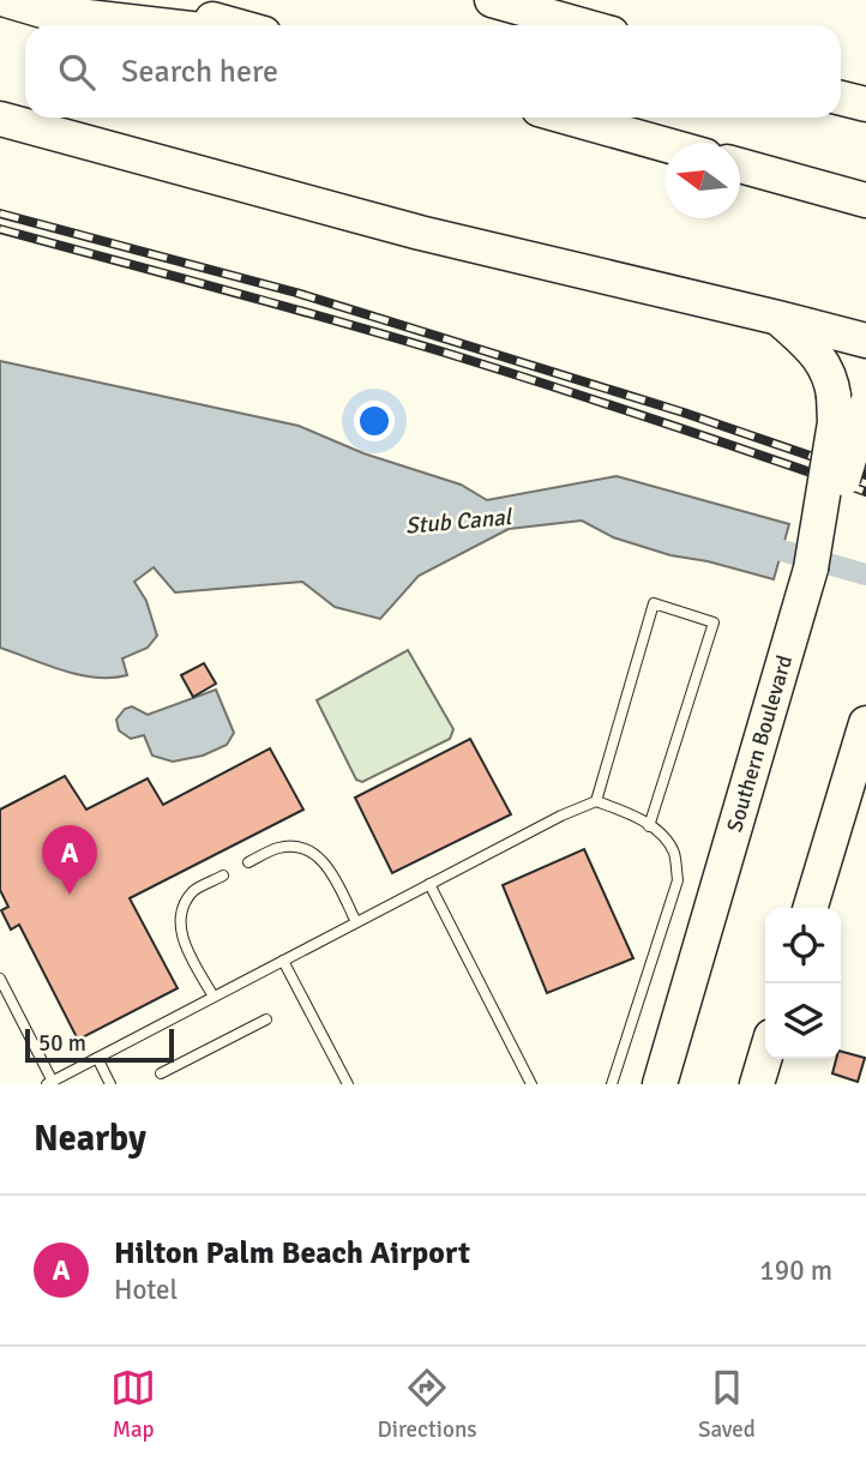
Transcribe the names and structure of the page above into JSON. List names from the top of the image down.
{
  "streets": {
    "highway": ["Southern Boulevard"]
  },
  "water": ["Stub Canal"],
  "scale_bar": "50 m",
  "north": "left",
  "page": {
    "search": "Search here",
    "pins": "A",
    "scale": "50 m",
    "heading": "Nearby",
    "list": [
      {
        "mark": "A",
        "name": "Hilton Palm Beach Airport",
        "note": "Hotel",
        "value": "190 m"
      }
    ],
    "nav": ["Map", "Directions", "Saved"]
  }
}
